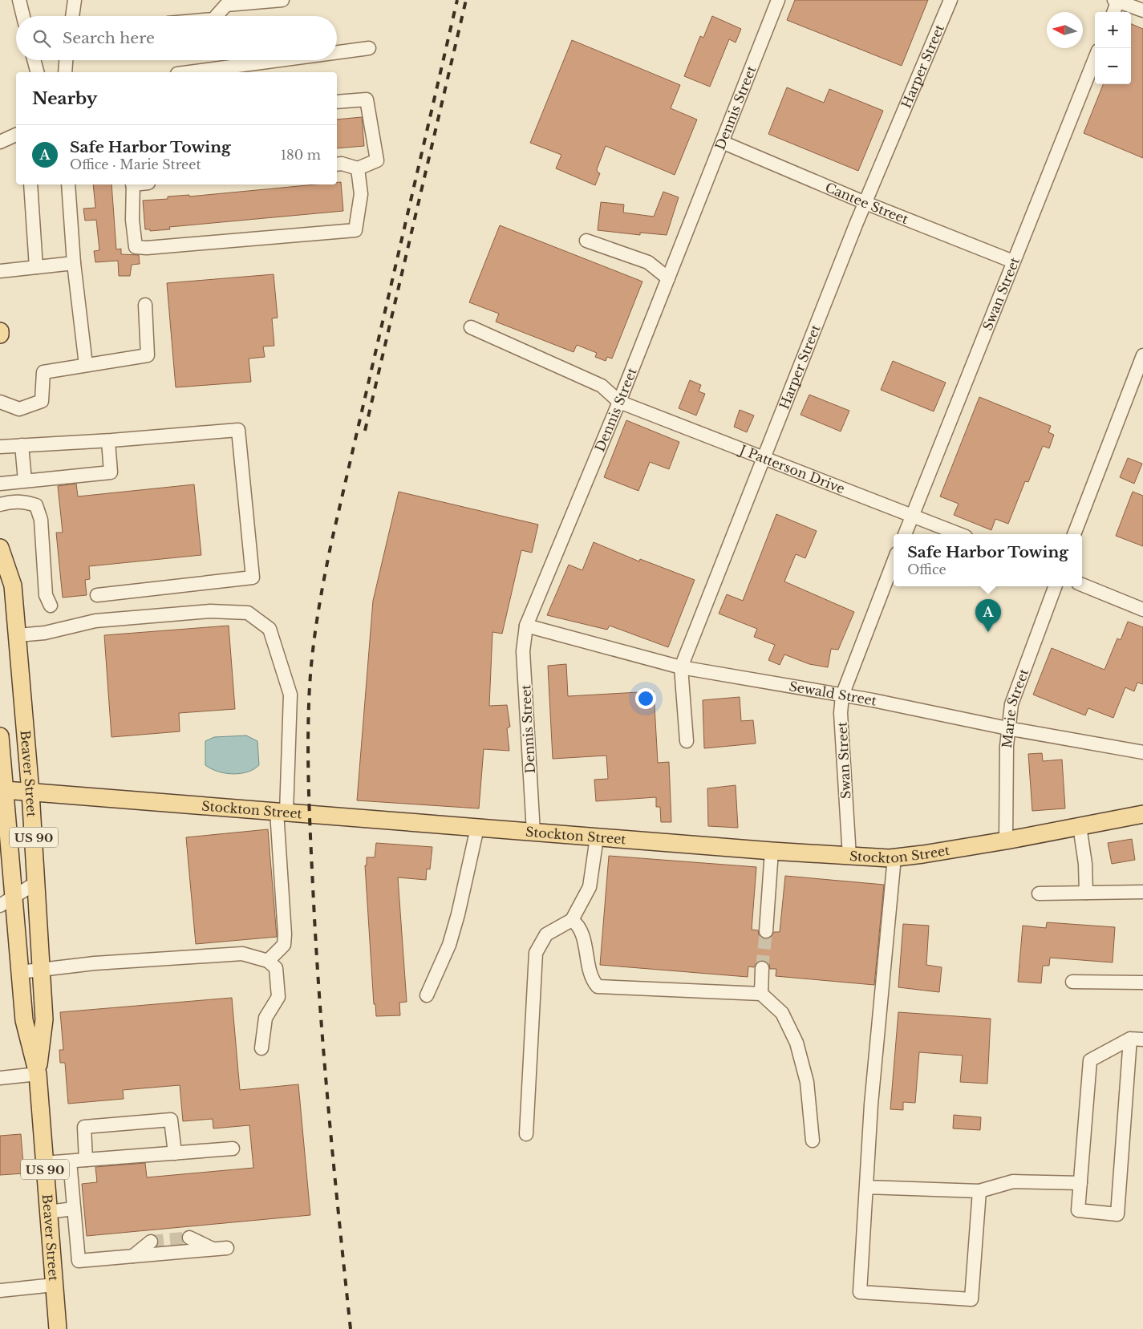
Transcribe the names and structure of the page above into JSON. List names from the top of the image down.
{
  "streets": {
    "main road": ["Beaver Street", "Stockton Street", "US 90"],
    "street": [
      "Harper Street",
      "Dennis Street",
      "Cantee Street",
      "Swan Street",
      "J Patterson Drive",
      "Sewald Street",
      "Marie Street"
    ]
  },
  "crossings": [
    ["Harper Street", "Cantee Street"],
    ["Harper Street", "J Patterson Drive"],
    ["Harper Street", "Sewald Street"],
    ["Dennis Street", "Cantee Street"],
    ["Dennis Street", "J Patterson Drive"],
    ["Dennis Street", "Sewald Street"],
    ["Dennis Street", "Stockton Street"],
    ["Cantee Street", "Swan Street"],
    ["Swan Street", "J Patterson Drive"],
    ["Swan Street", "Sewald Street"],
    ["Swan Street", "Stockton Street"],
    ["Sewald Street", "Marie Street"],
    ["Marie Street", "Stockton Street"],
    ["Beaver Street", "Stockton Street"]
  ],
  "north": "left",
  "page": {
    "map_buttons": ["+", "−"],
    "search": "Search here",
    "heading": "Nearby",
    "list": [
      {
        "mark": "A",
        "name": "Safe Harbor Towing",
        "note": "Office · Marie Street",
        "value": "180 m"
      }
    ],
    "popup": ["Safe Harbor Towing", "Office"],
    "pins": "A"
  }
}
